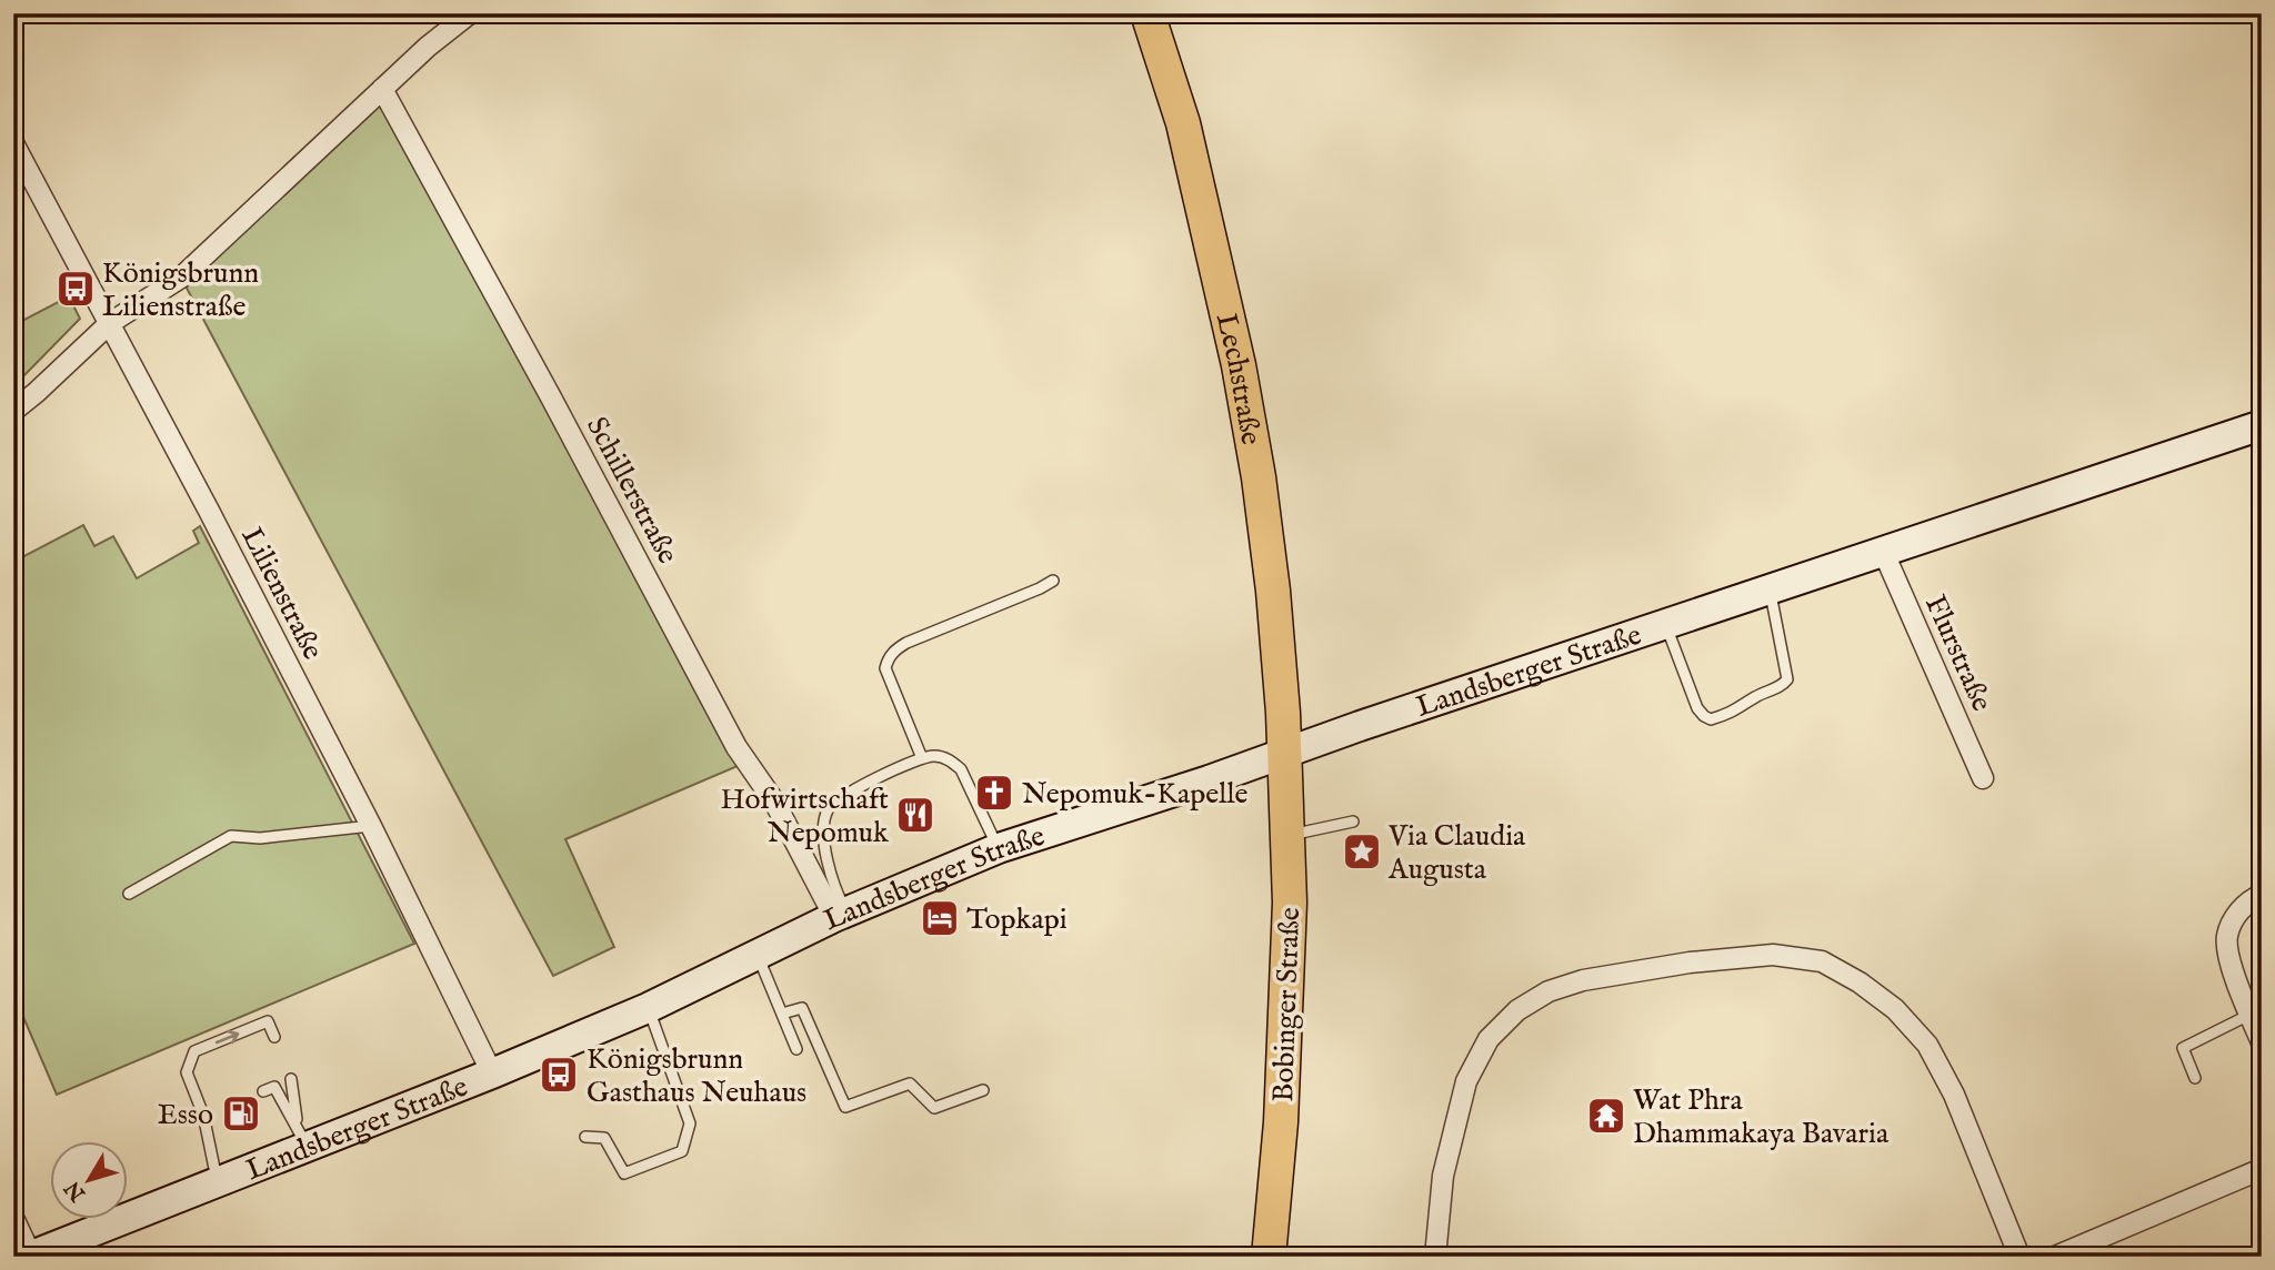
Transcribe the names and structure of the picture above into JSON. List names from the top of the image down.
{
  "streets": {
    "main road": ["Lechstraße", "Bobinger Straße"],
    "street": [
      "Schillerstraße",
      "Lilienstraße",
      "Flurstraße",
      "Landsberger Straße"
    ]
  },
  "crossings": [
    ["Lechstraße", "Landsberger Straße"],
    ["Lechstraße", "Bobinger Straße"],
    ["Schillerstraße", "Landsberger Straße"],
    ["Lilienstraße", "Landsberger Straße"],
    ["Flurstraße", "Landsberger Straße"],
    ["Landsberger Straße", "Bobinger Straße"]
  ],
  "places": {
    "bus stop": ["Königsbrunn Lilienstraße", "Königsbrunn Gasthaus Neuhaus"],
    "church": ["Nepomuk-Kapelle"],
    "restaurant": ["Hofwirtschaft Nepomuk"],
    "place": ["Via Claudia Augusta"],
    "hotel": ["Topkapi"],
    "fuel station": ["Esso"],
    "temple": ["Wat Phra Dhammakaya Bavaria"]
  },
  "north": "bottom left"
}
